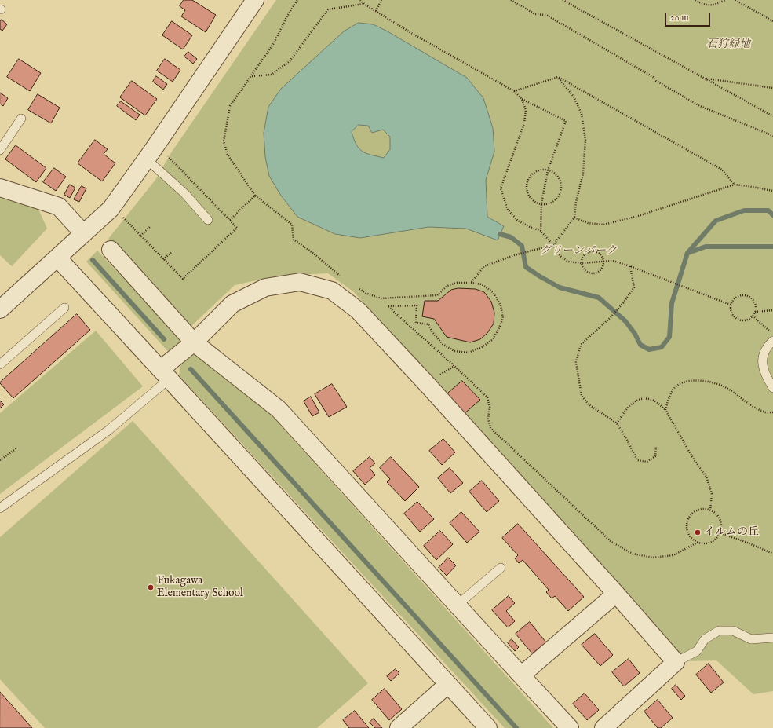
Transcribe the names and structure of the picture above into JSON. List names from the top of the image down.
{
  "parks": ["石狩緑地", "グリーンパーク"],
  "places": ["イルムの丘", "Fukagawa Elementary School"],
  "scale_bar": "20 m"
}
